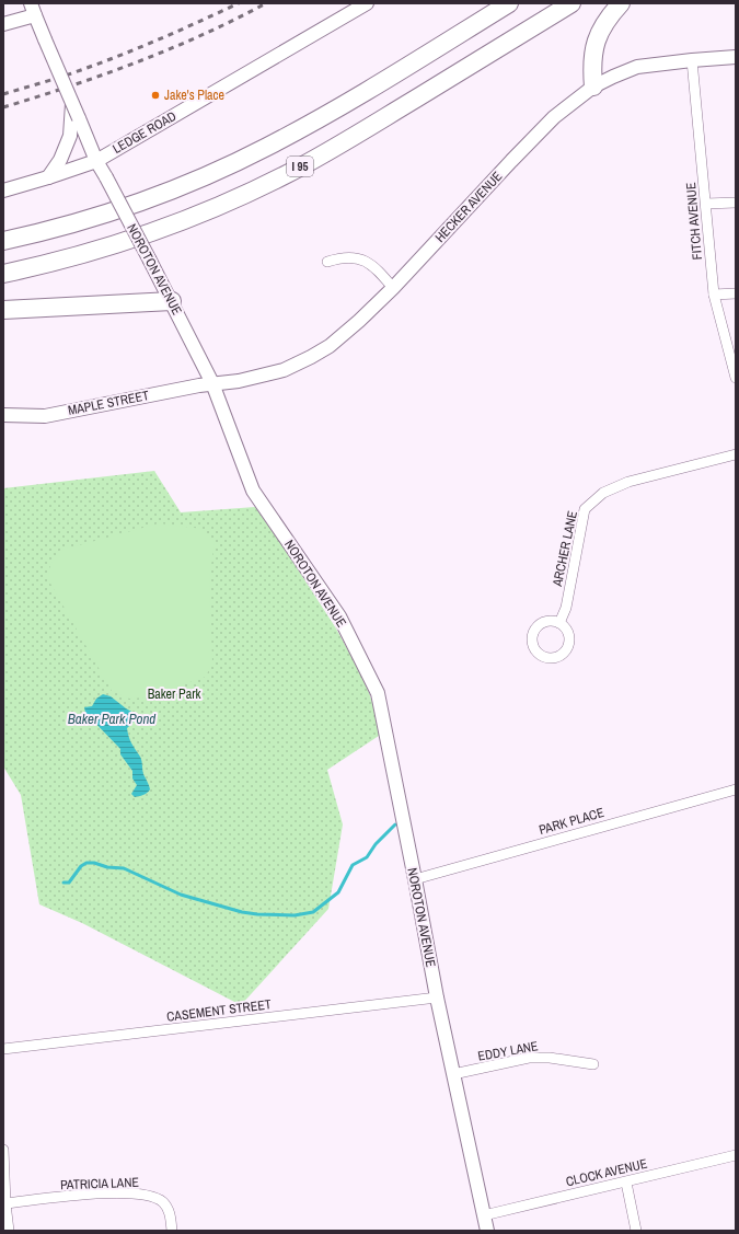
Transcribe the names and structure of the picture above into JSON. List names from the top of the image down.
{
  "streets": {
    "highway": ["I 95"],
    "main road": [
      "LEDGE ROAD",
      "HECKER AVENUE",
      "NOROTON AVENUE",
      "MAPLE STREET"
    ],
    "street": [
      "FITCH AVENUE",
      "ARCHER LANE",
      "PARK PLACE",
      "CASEMENT STREET",
      "EDDY LANE",
      "CLOCK AVENUE",
      "PATRICIA LANE"
    ]
  },
  "crossings": [
    ["LEDGE ROAD", "NOROTON AVENUE"],
    ["HECKER AVENUE", "FITCH AVENUE"],
    ["HECKER AVENUE", "NOROTON AVENUE"],
    ["HECKER AVENUE", "MAPLE STREET"],
    ["NOROTON AVENUE", "MAPLE STREET"],
    ["NOROTON AVENUE", "PARK PLACE"],
    ["NOROTON AVENUE", "CASEMENT STREET"],
    ["NOROTON AVENUE", "EDDY LANE"],
    ["NOROTON AVENUE", "CLOCK AVENUE"]
  ],
  "water": ["Baker Park Pond"],
  "parks": ["Baker Park"],
  "places": ["Jake's Place"]
}
